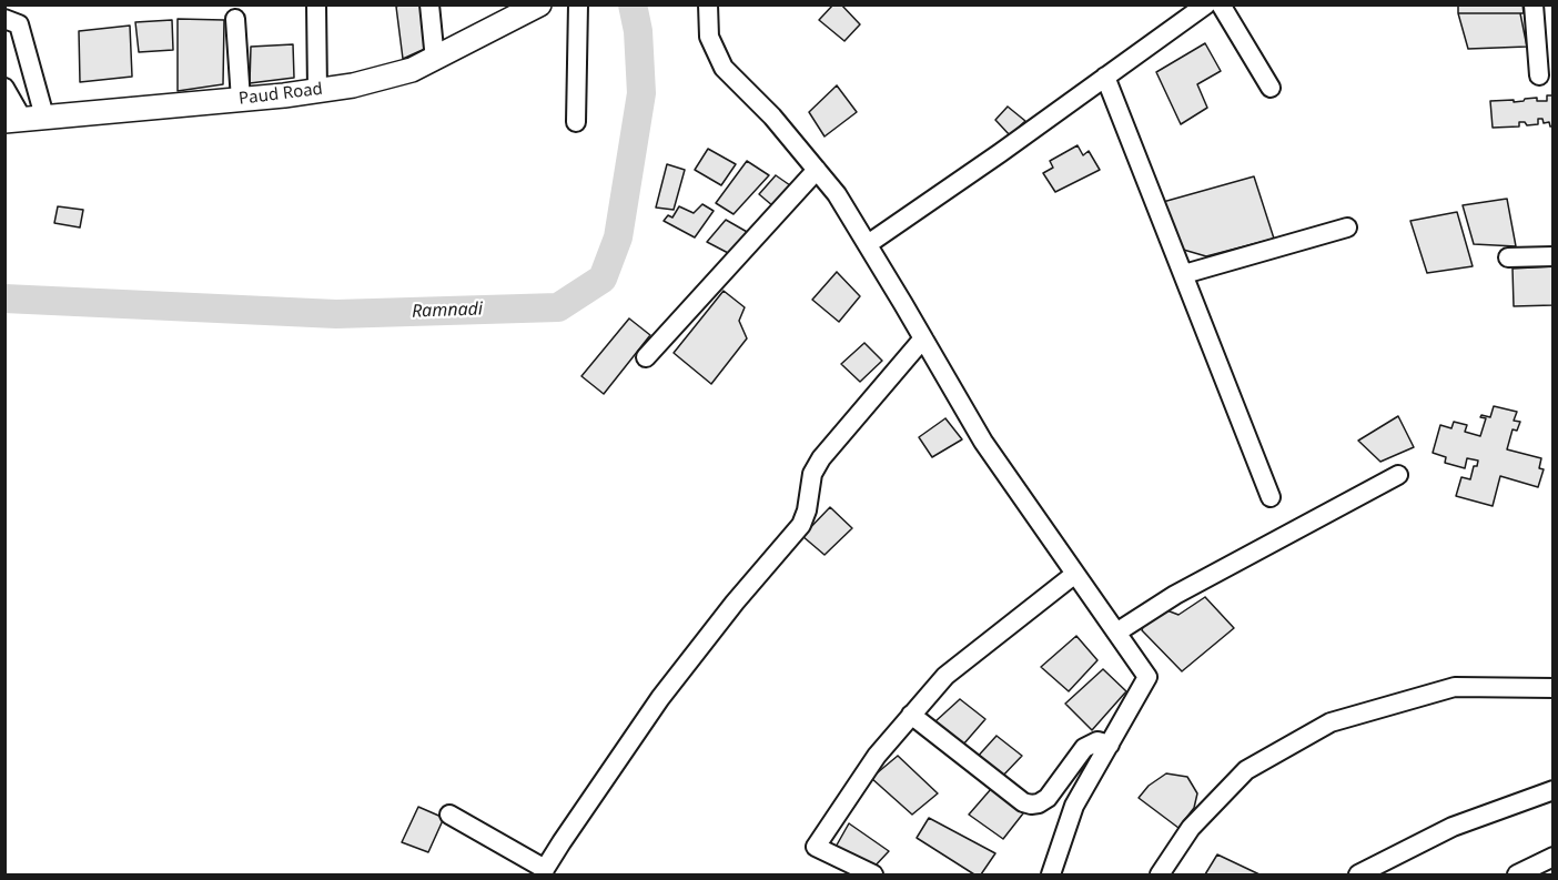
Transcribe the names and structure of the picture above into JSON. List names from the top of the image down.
{
  "streets": {
    "main road": ["Paud Road"]
  },
  "water": ["Ramnadi"]
}
